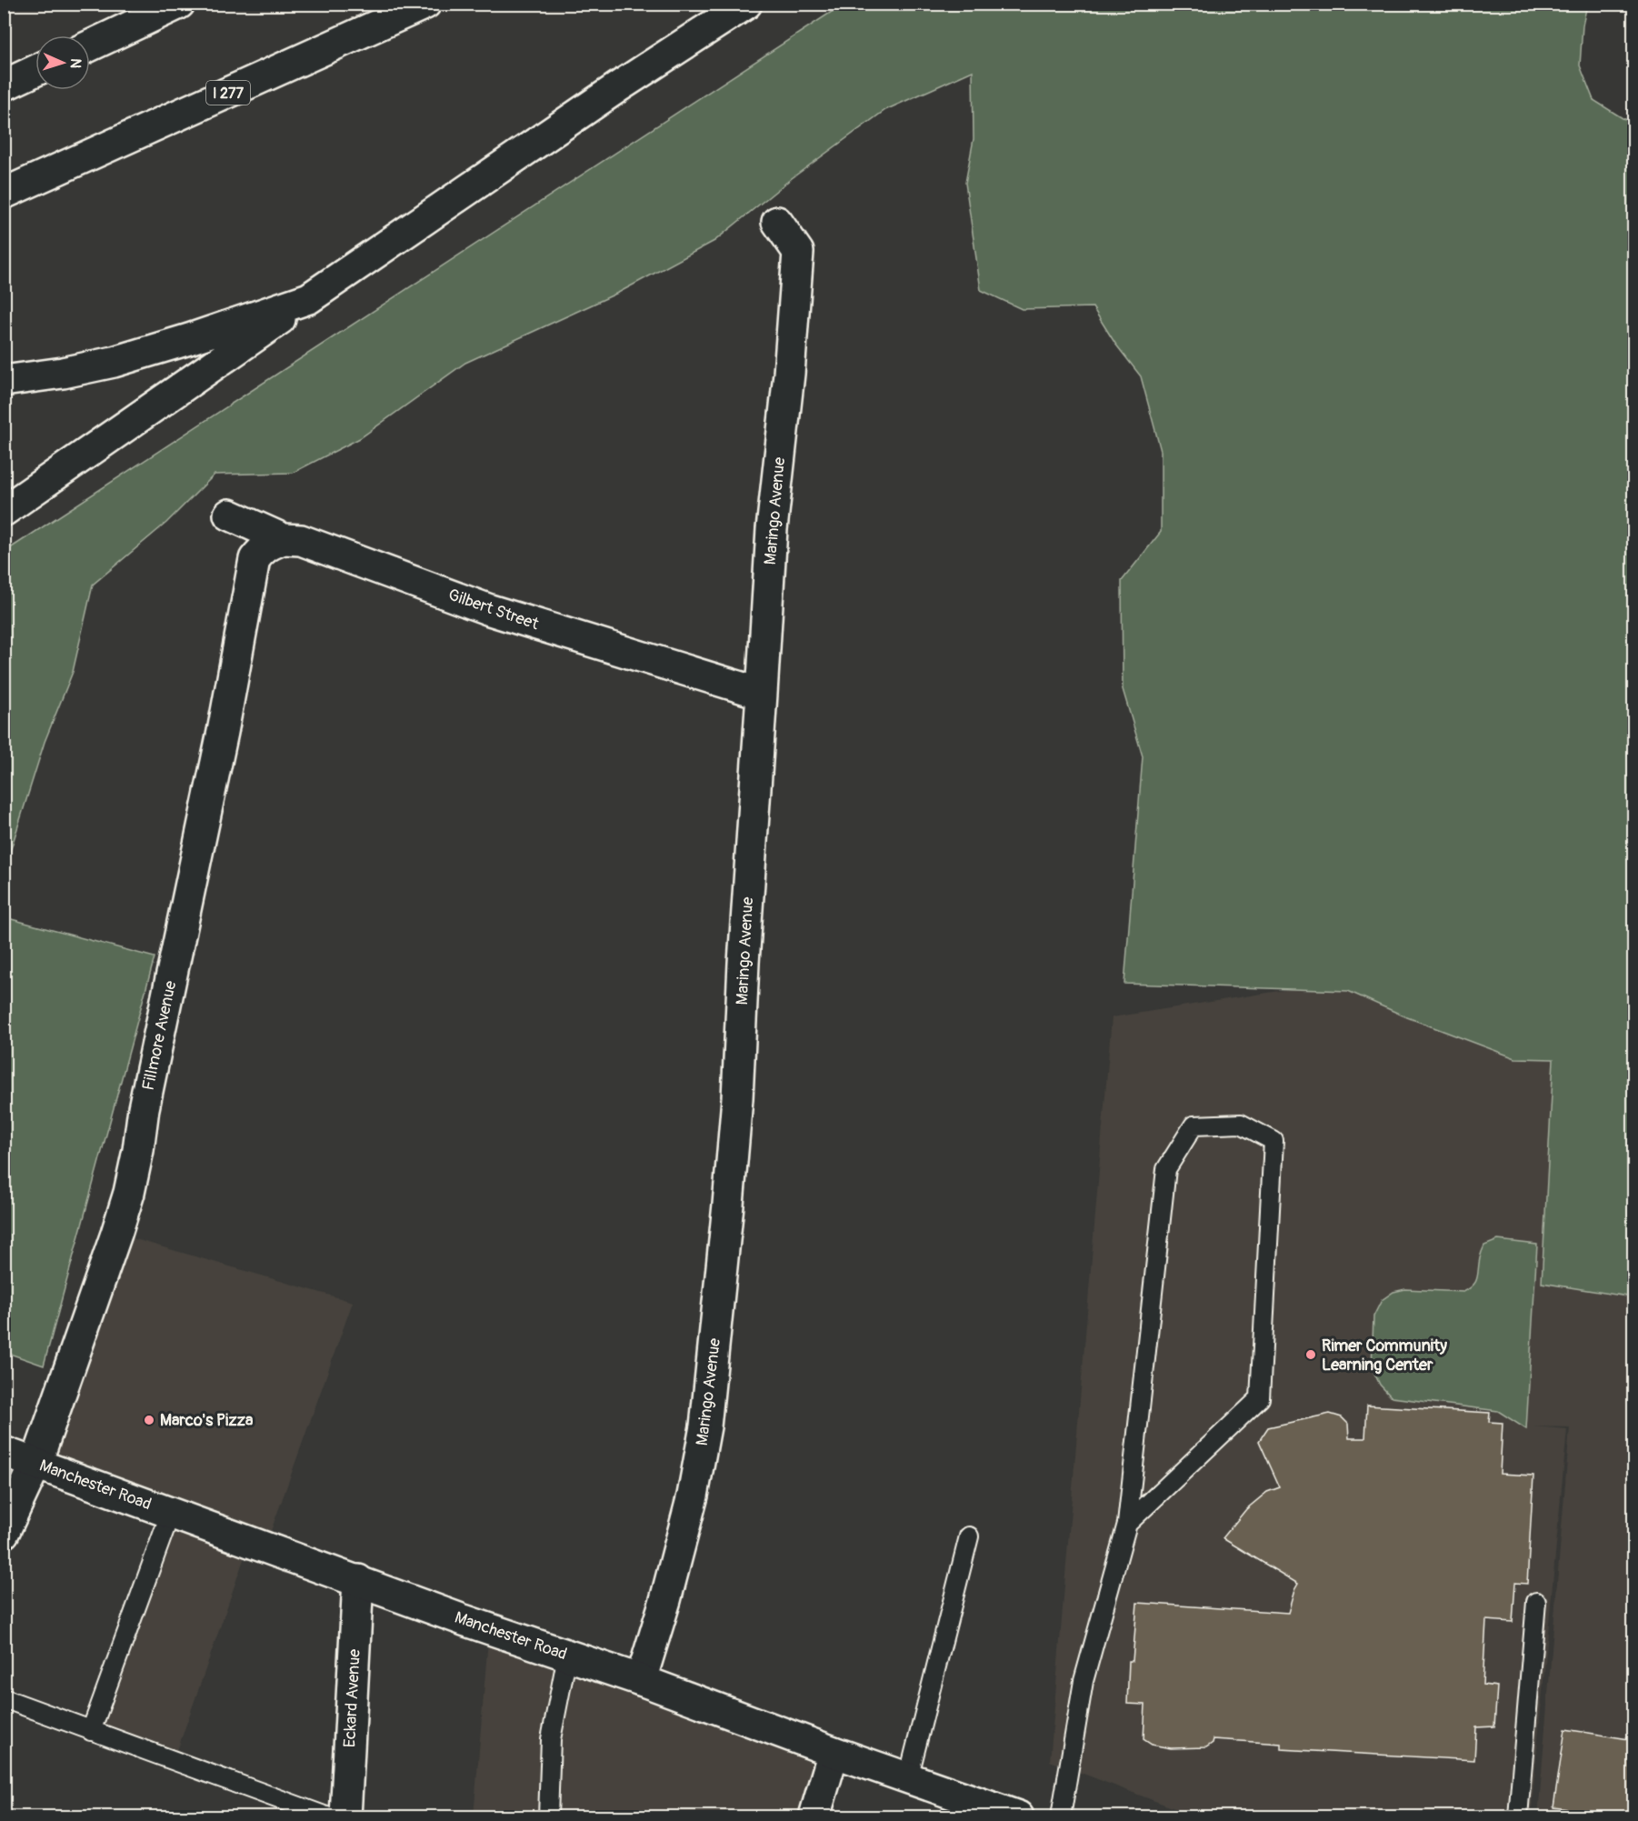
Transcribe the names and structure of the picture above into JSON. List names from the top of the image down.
{
  "streets": {
    "main road": [
      "I 277",
      "Maringo Avenue",
      "Gilbert Street",
      "Fillmore Avenue",
      "Manchester Road",
      "Eckard Avenue"
    ]
  },
  "crossings": [
    ["Maringo Avenue", "Gilbert Street"],
    ["Maringo Avenue", "Manchester Road"],
    ["Gilbert Street", "Fillmore Avenue"],
    ["Fillmore Avenue", "Manchester Road"],
    ["Manchester Road", "Eckard Avenue"]
  ],
  "places": ["Rimer Community Learning Center", "Marco's Pizza"],
  "north": "right"
}
